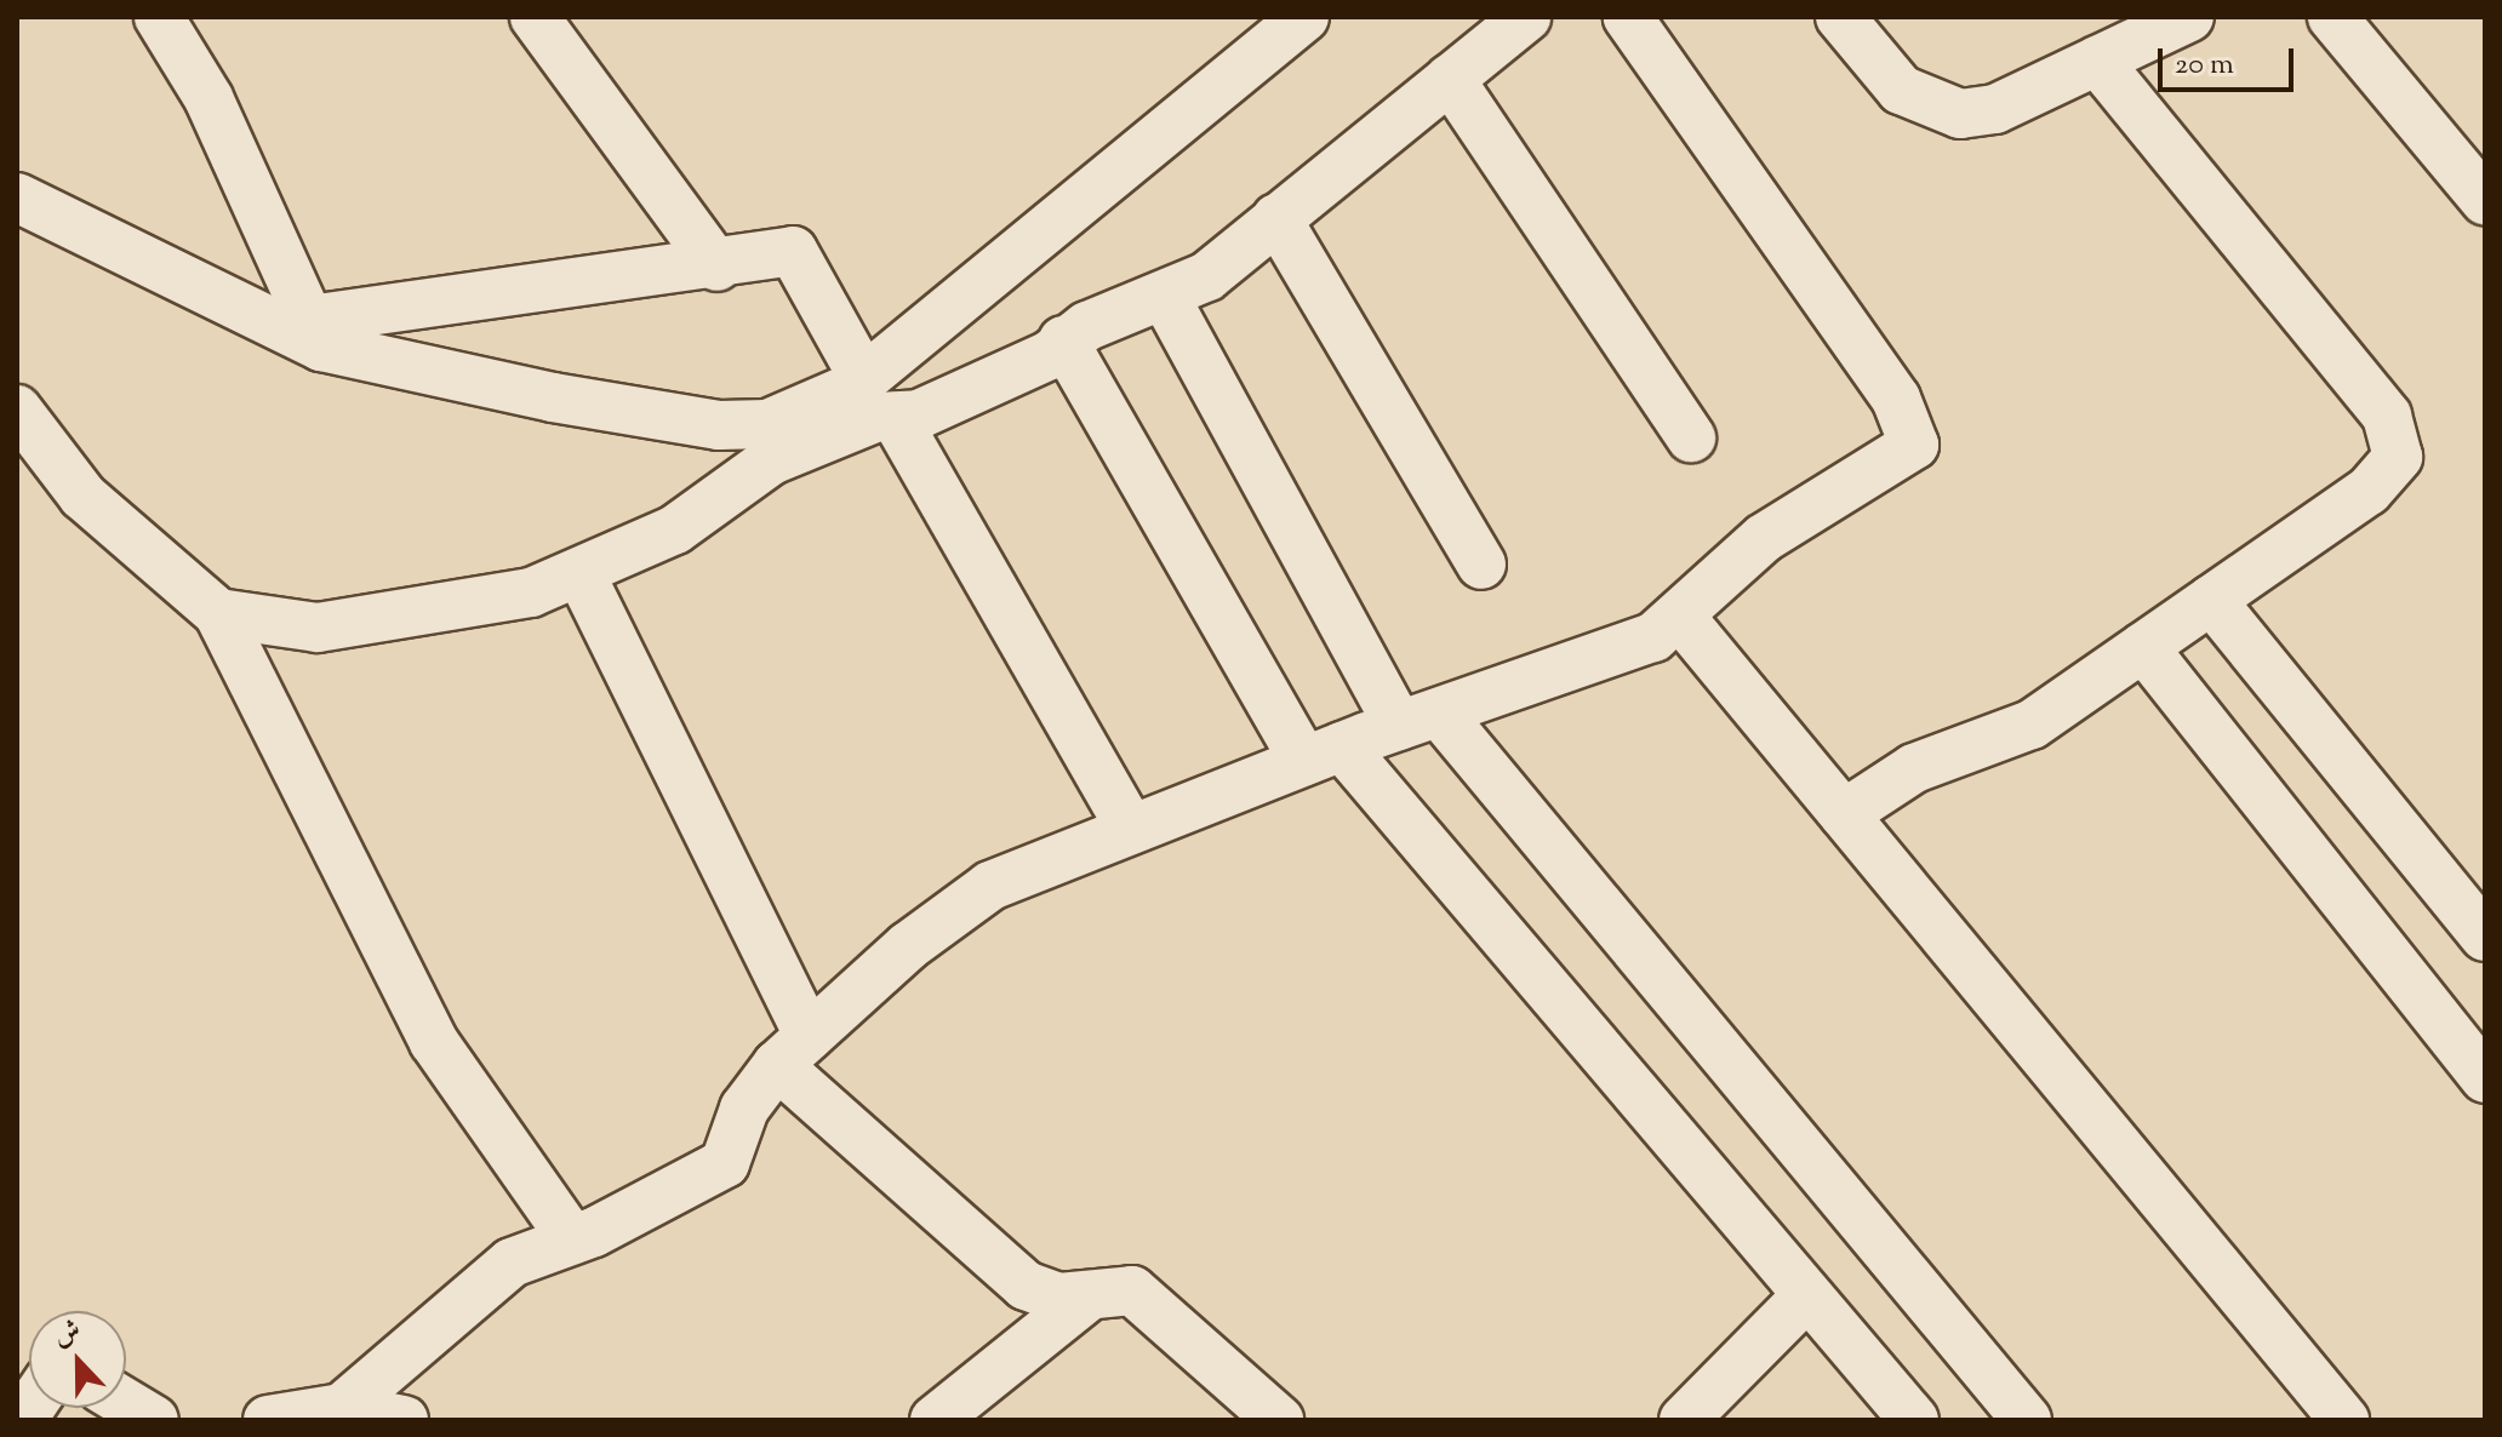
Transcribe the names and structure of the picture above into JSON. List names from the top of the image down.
{
  "scale_bar": "20 m",
  "north": "top"
}
